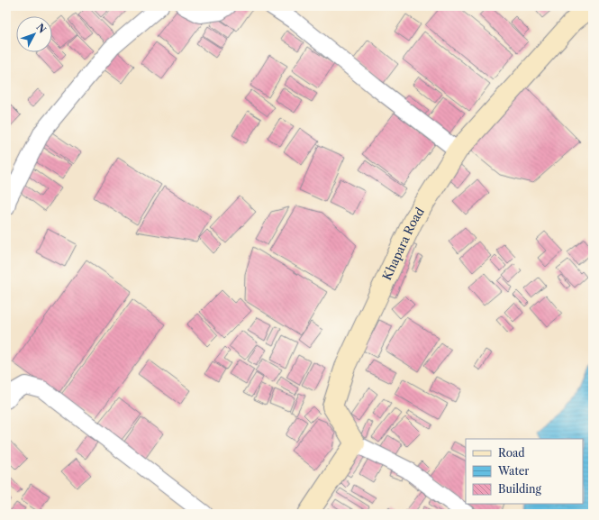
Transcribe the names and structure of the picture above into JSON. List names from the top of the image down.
{
  "streets": {
    "street": ["Khapara Road"]
  },
  "legend": ["Road", "Water", "Building"],
  "north": "top right"
}
